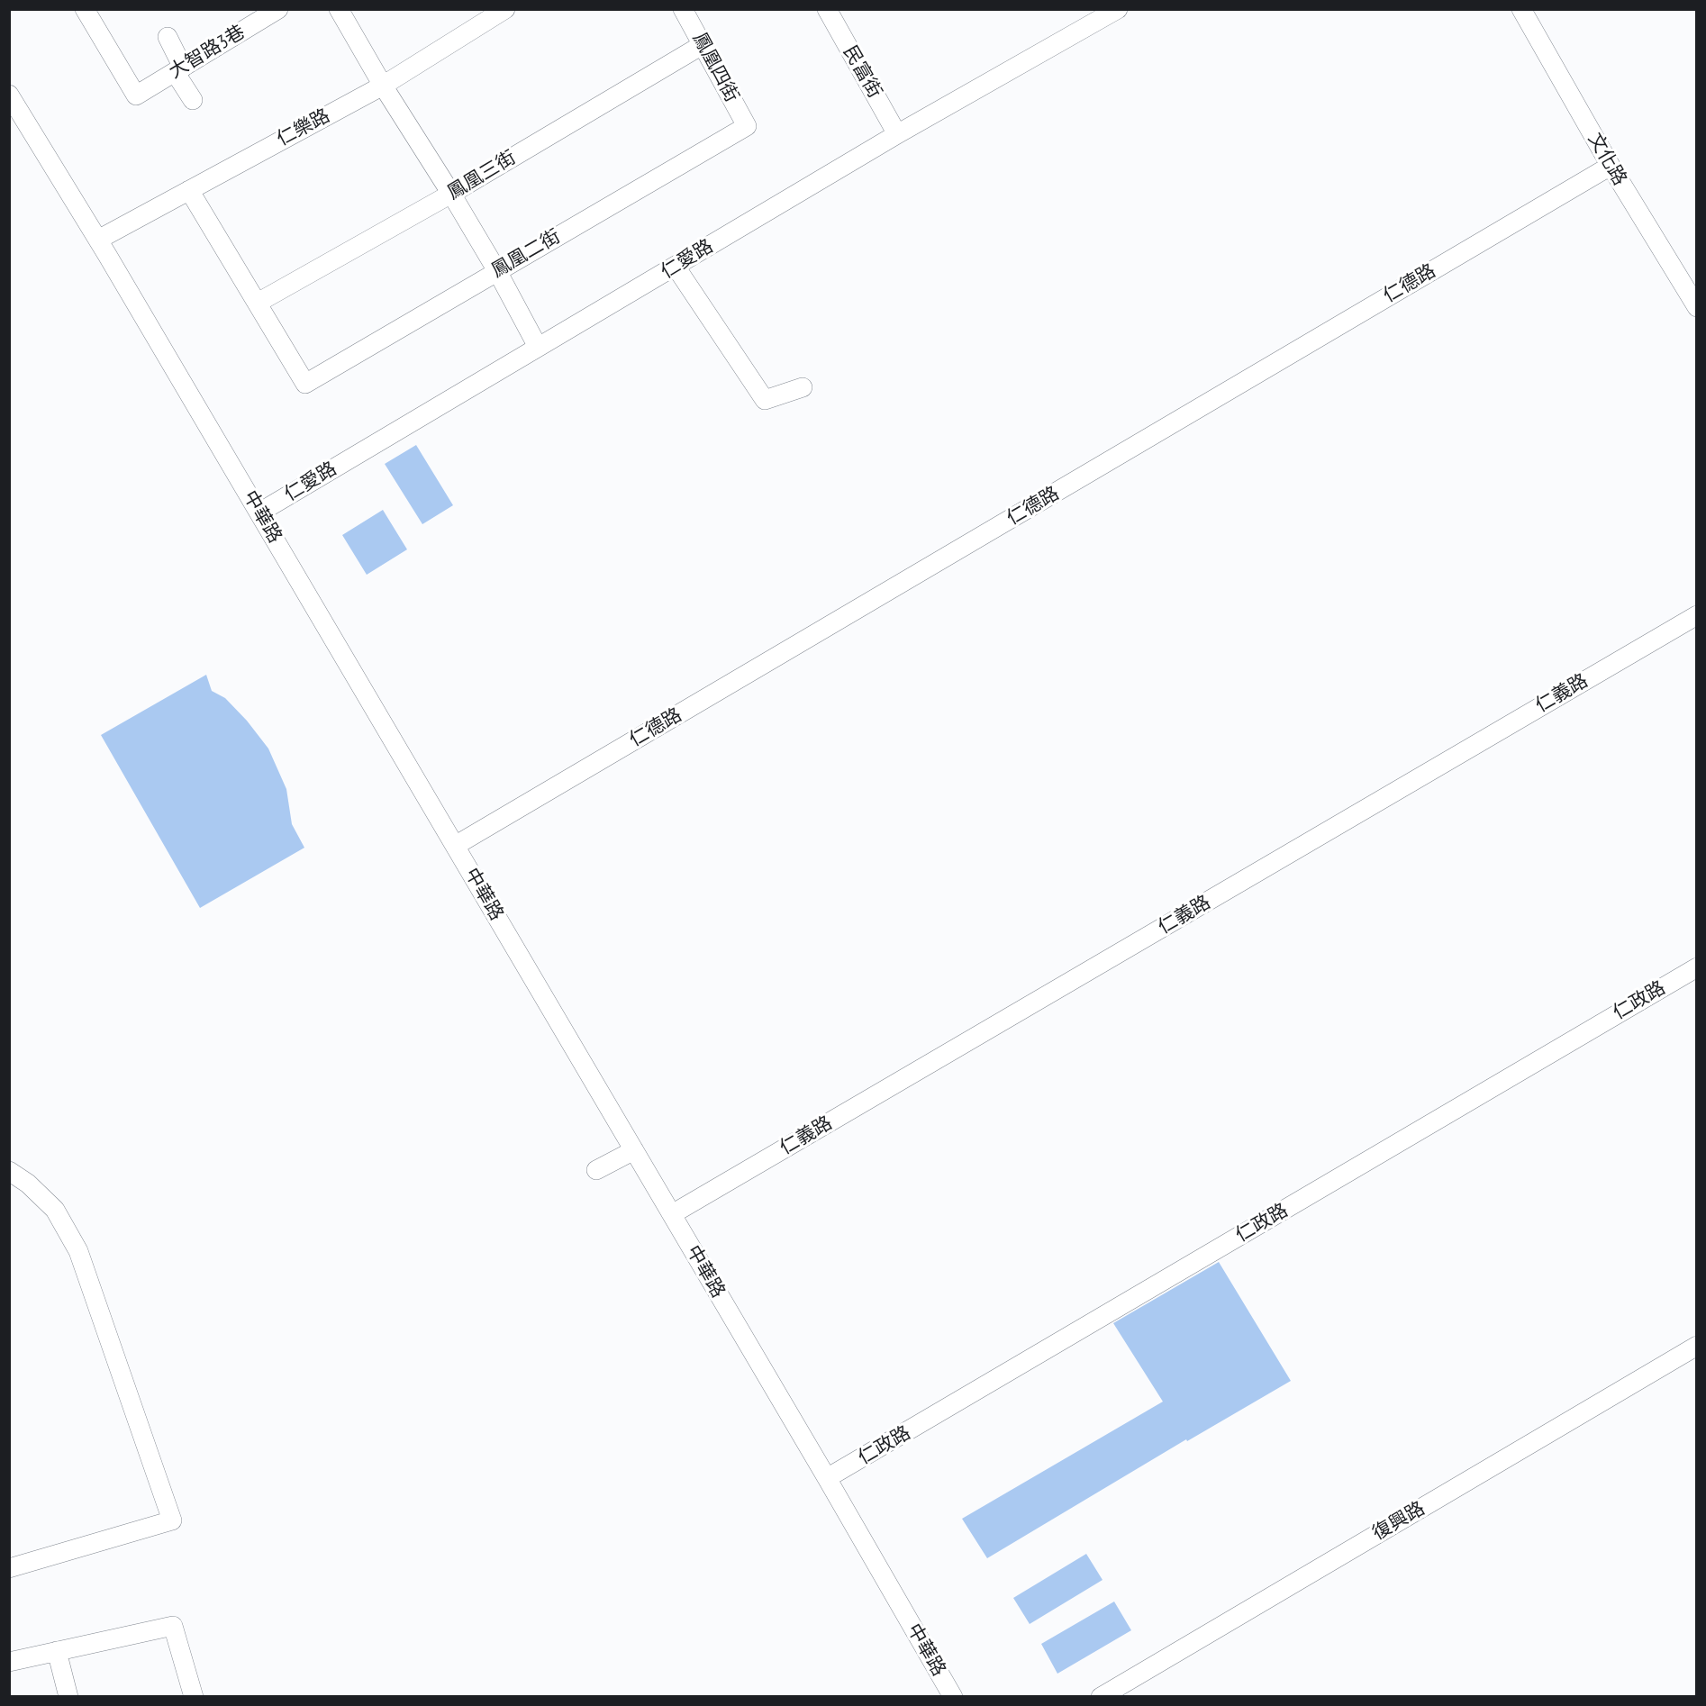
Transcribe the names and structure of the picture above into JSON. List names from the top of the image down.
{
  "streets": {
    "street": [
      "大智路3巷",
      "鳳凰四街",
      "民富街",
      "仁樂路",
      "文化路",
      "鳳凰三街",
      "鳳凰二街",
      "仁愛路",
      "仁德路",
      "中華路",
      "仁義路",
      "仁政路",
      "復興路"
    ]
  },
  "crossings": [
    ["鳳凰四街", "鳳凰三街"],
    ["鳳凰四街", "鳳凰二街"],
    ["民富街", "仁愛路"],
    ["仁樂路", "中華路"],
    ["文化路", "仁德路"],
    ["鳳凰三街", "鳳凰二街"],
    ["仁愛路", "中華路"],
    ["仁德路", "中華路"],
    ["中華路", "仁義路"],
    ["中華路", "仁政路"]
  ]
}
